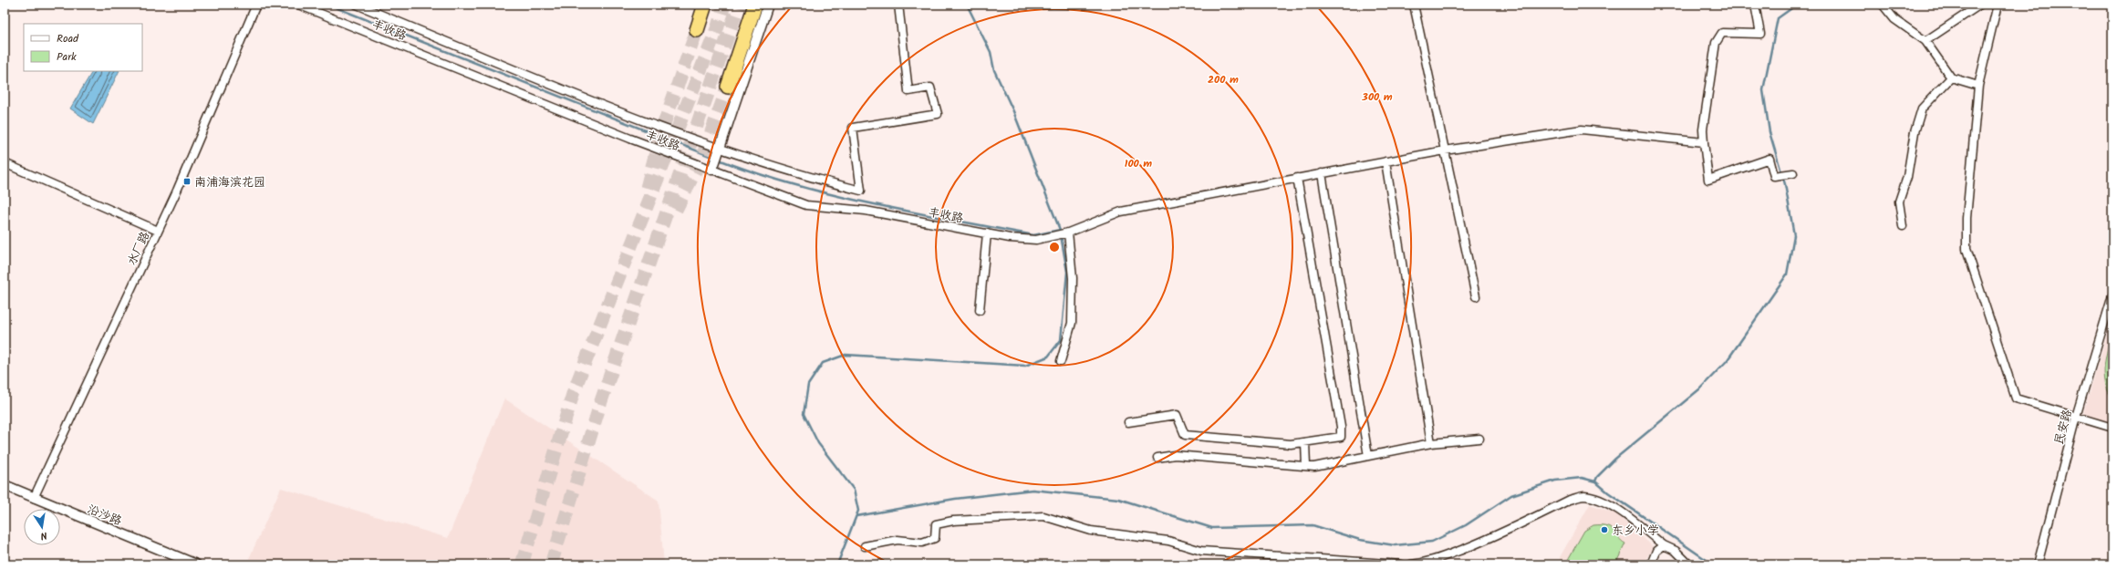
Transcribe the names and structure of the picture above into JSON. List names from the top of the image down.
{
  "streets": {
    "street": [
      "丰收路",
      "水厂路",
      "民安路",
      "沿沙路"
    ]
  },
  "crossings": [
    ["水厂路", "沿沙路"]
  ],
  "places": {
    "transit": ["南浦海滨花园"],
    "other": ["东乡小学"]
  },
  "legend": ["Road", "Park"],
  "north": "bottom",
  "rings": ["200 m", "300 m", "100 m"]
}
